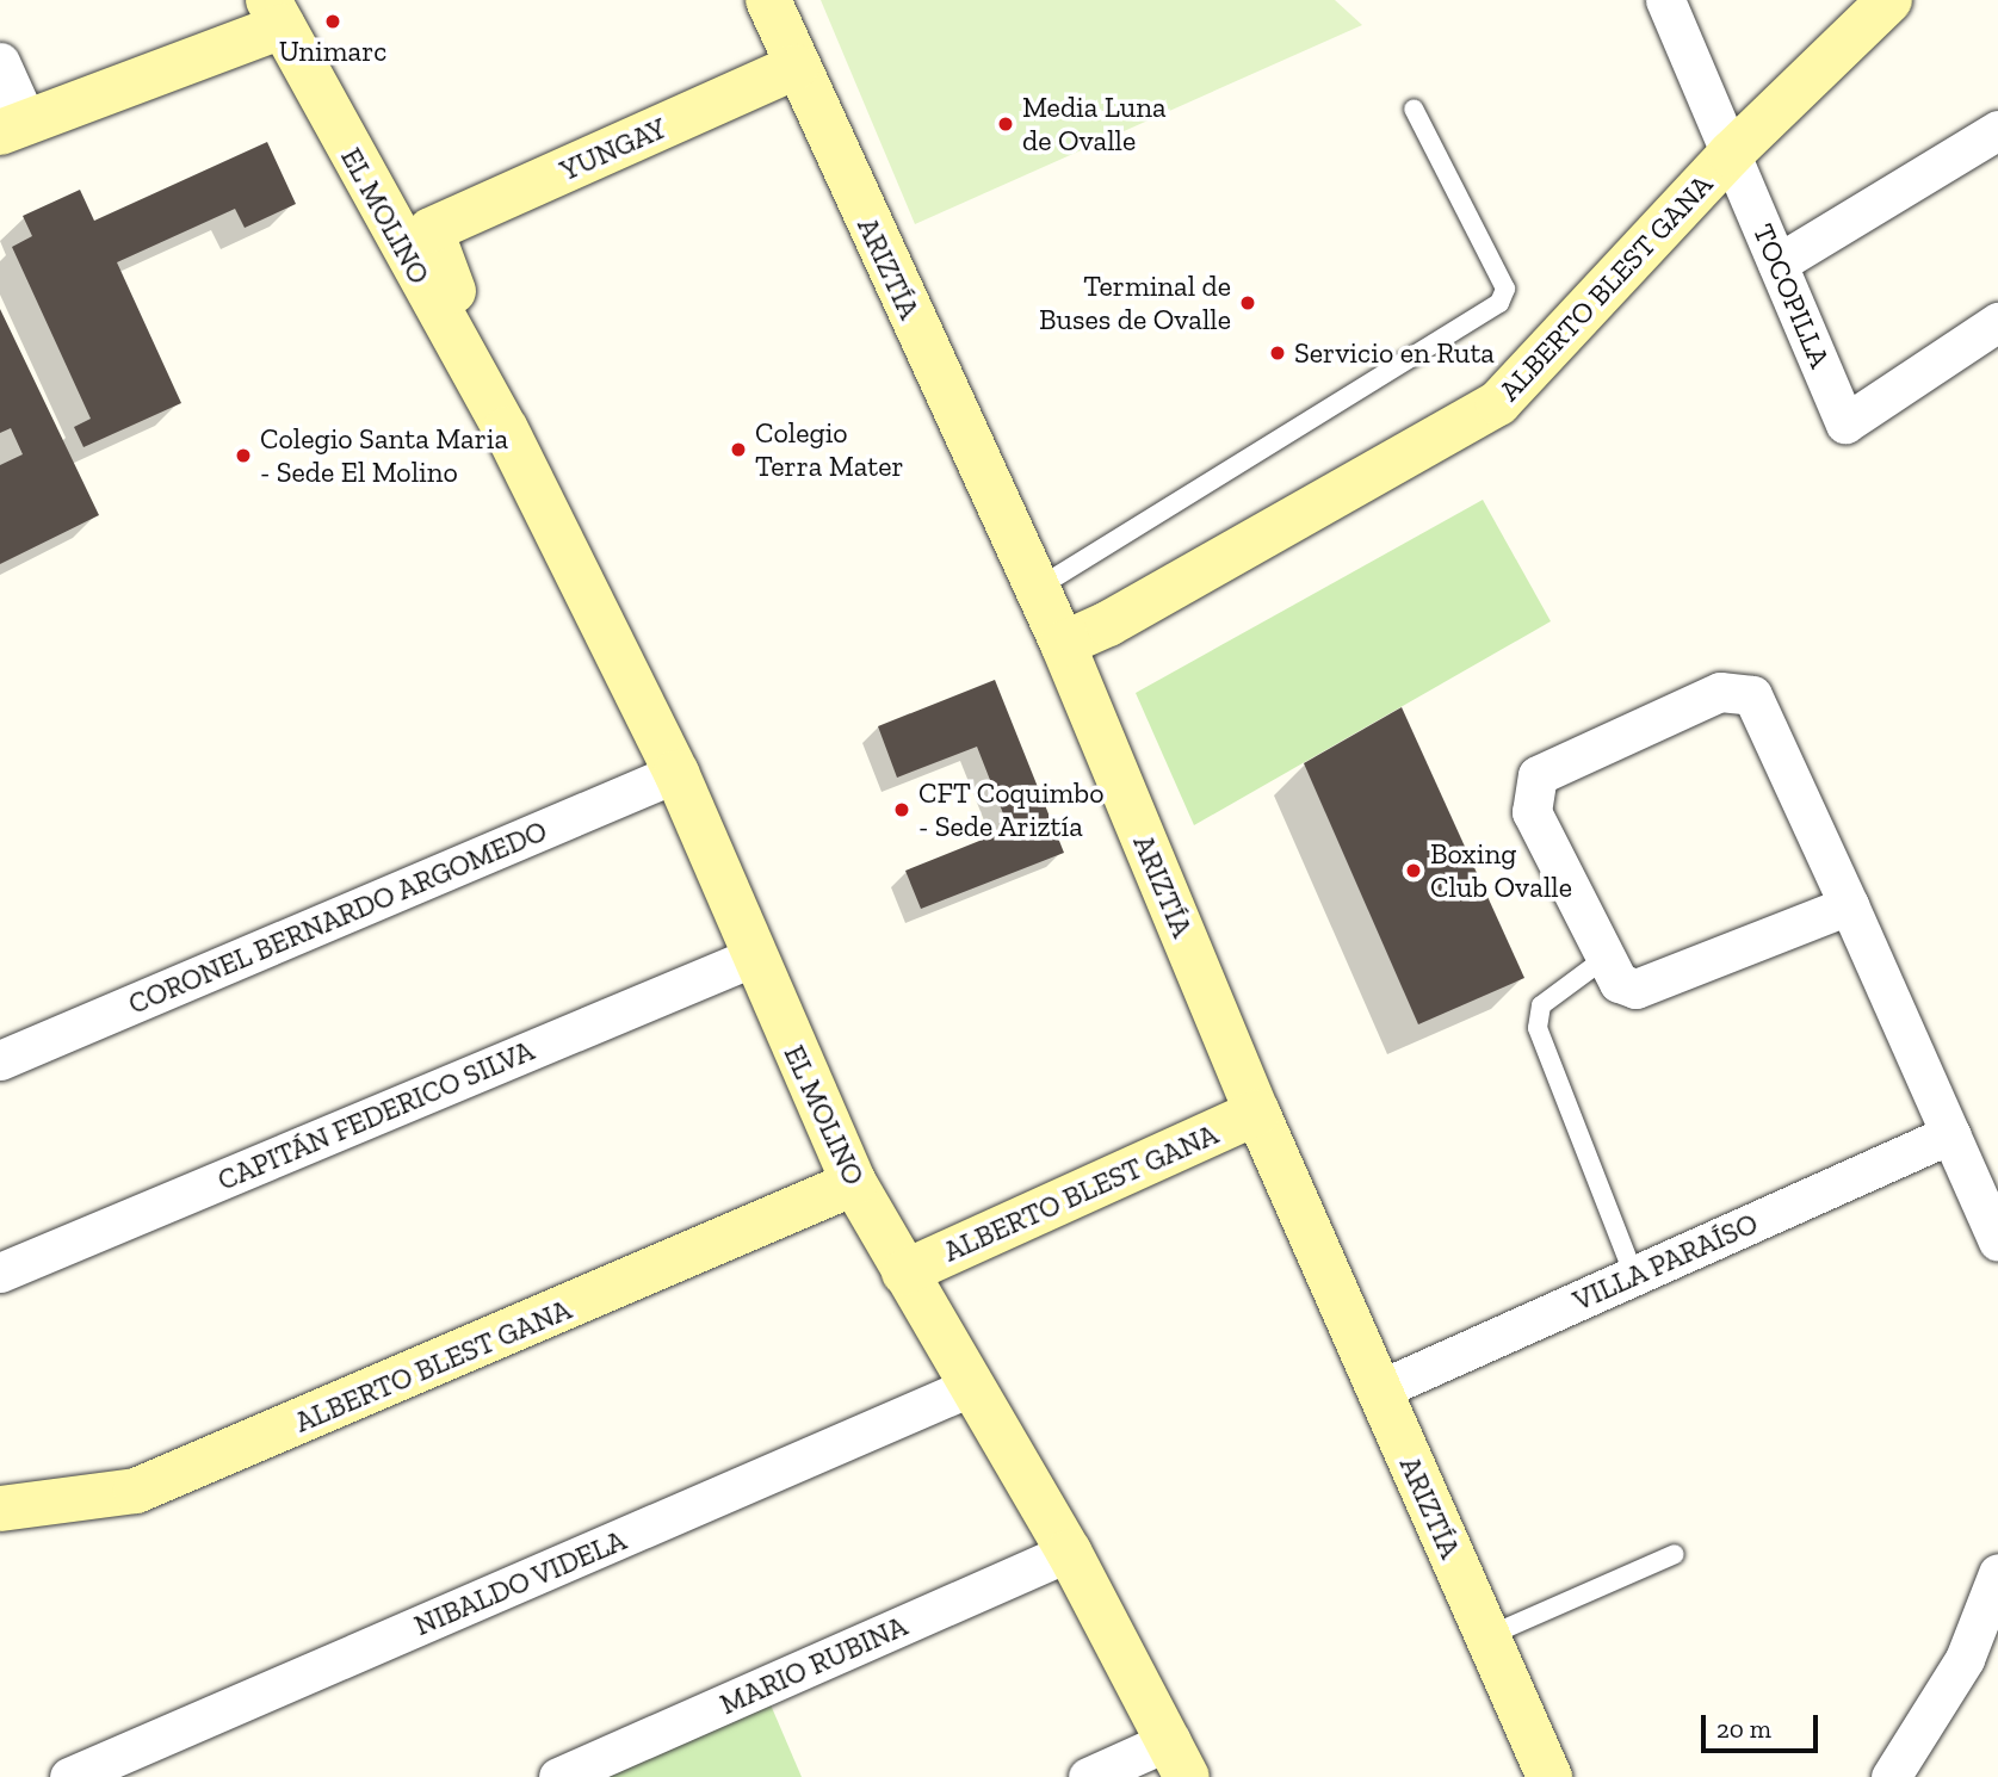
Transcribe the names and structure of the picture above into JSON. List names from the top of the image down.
{
  "streets": {
    "main road": [
      "YUNGAY",
      "EL MOLINO",
      "ARIZTÍA",
      "ALBERTO BLEST GANA"
    ],
    "street": [
      "TOCOPILLA",
      "CORONEL BERNARDO ARGOMEDO",
      "CAPITÁN FEDERICO SILVA",
      "VILLA PARAÍSO",
      "NIBALDO VIDELA",
      "MARIO RUBINA"
    ]
  },
  "crossings": [
    ["YUNGAY", "EL MOLINO"],
    ["YUNGAY", "ARIZTÍA"],
    ["EL MOLINO", "ALBERTO BLEST GANA"],
    ["EL MOLINO", "CORONEL BERNARDO ARGOMEDO"],
    ["EL MOLINO", "CAPITÁN FEDERICO SILVA"],
    ["EL MOLINO", "NIBALDO VIDELA"],
    ["EL MOLINO", "MARIO RUBINA"],
    ["ARIZTÍA", "ALBERTO BLEST GANA"],
    ["ARIZTÍA", "VILLA PARAÍSO"],
    ["ALBERTO BLEST GANA", "TOCOPILLA"]
  ],
  "places": [
    "Unimarc",
    "Media Luna de Ovalle",
    "Terminal de Buses de Ovalle",
    "Servicio en Ruta",
    "Colegio Terra Mater",
    "Colegio Santa Maria - Sede El Molino",
    "CFT Coquimbo - Sede Ariztía",
    "Boxing Club Ovalle"
  ],
  "scale_bar": "20 m"
}
